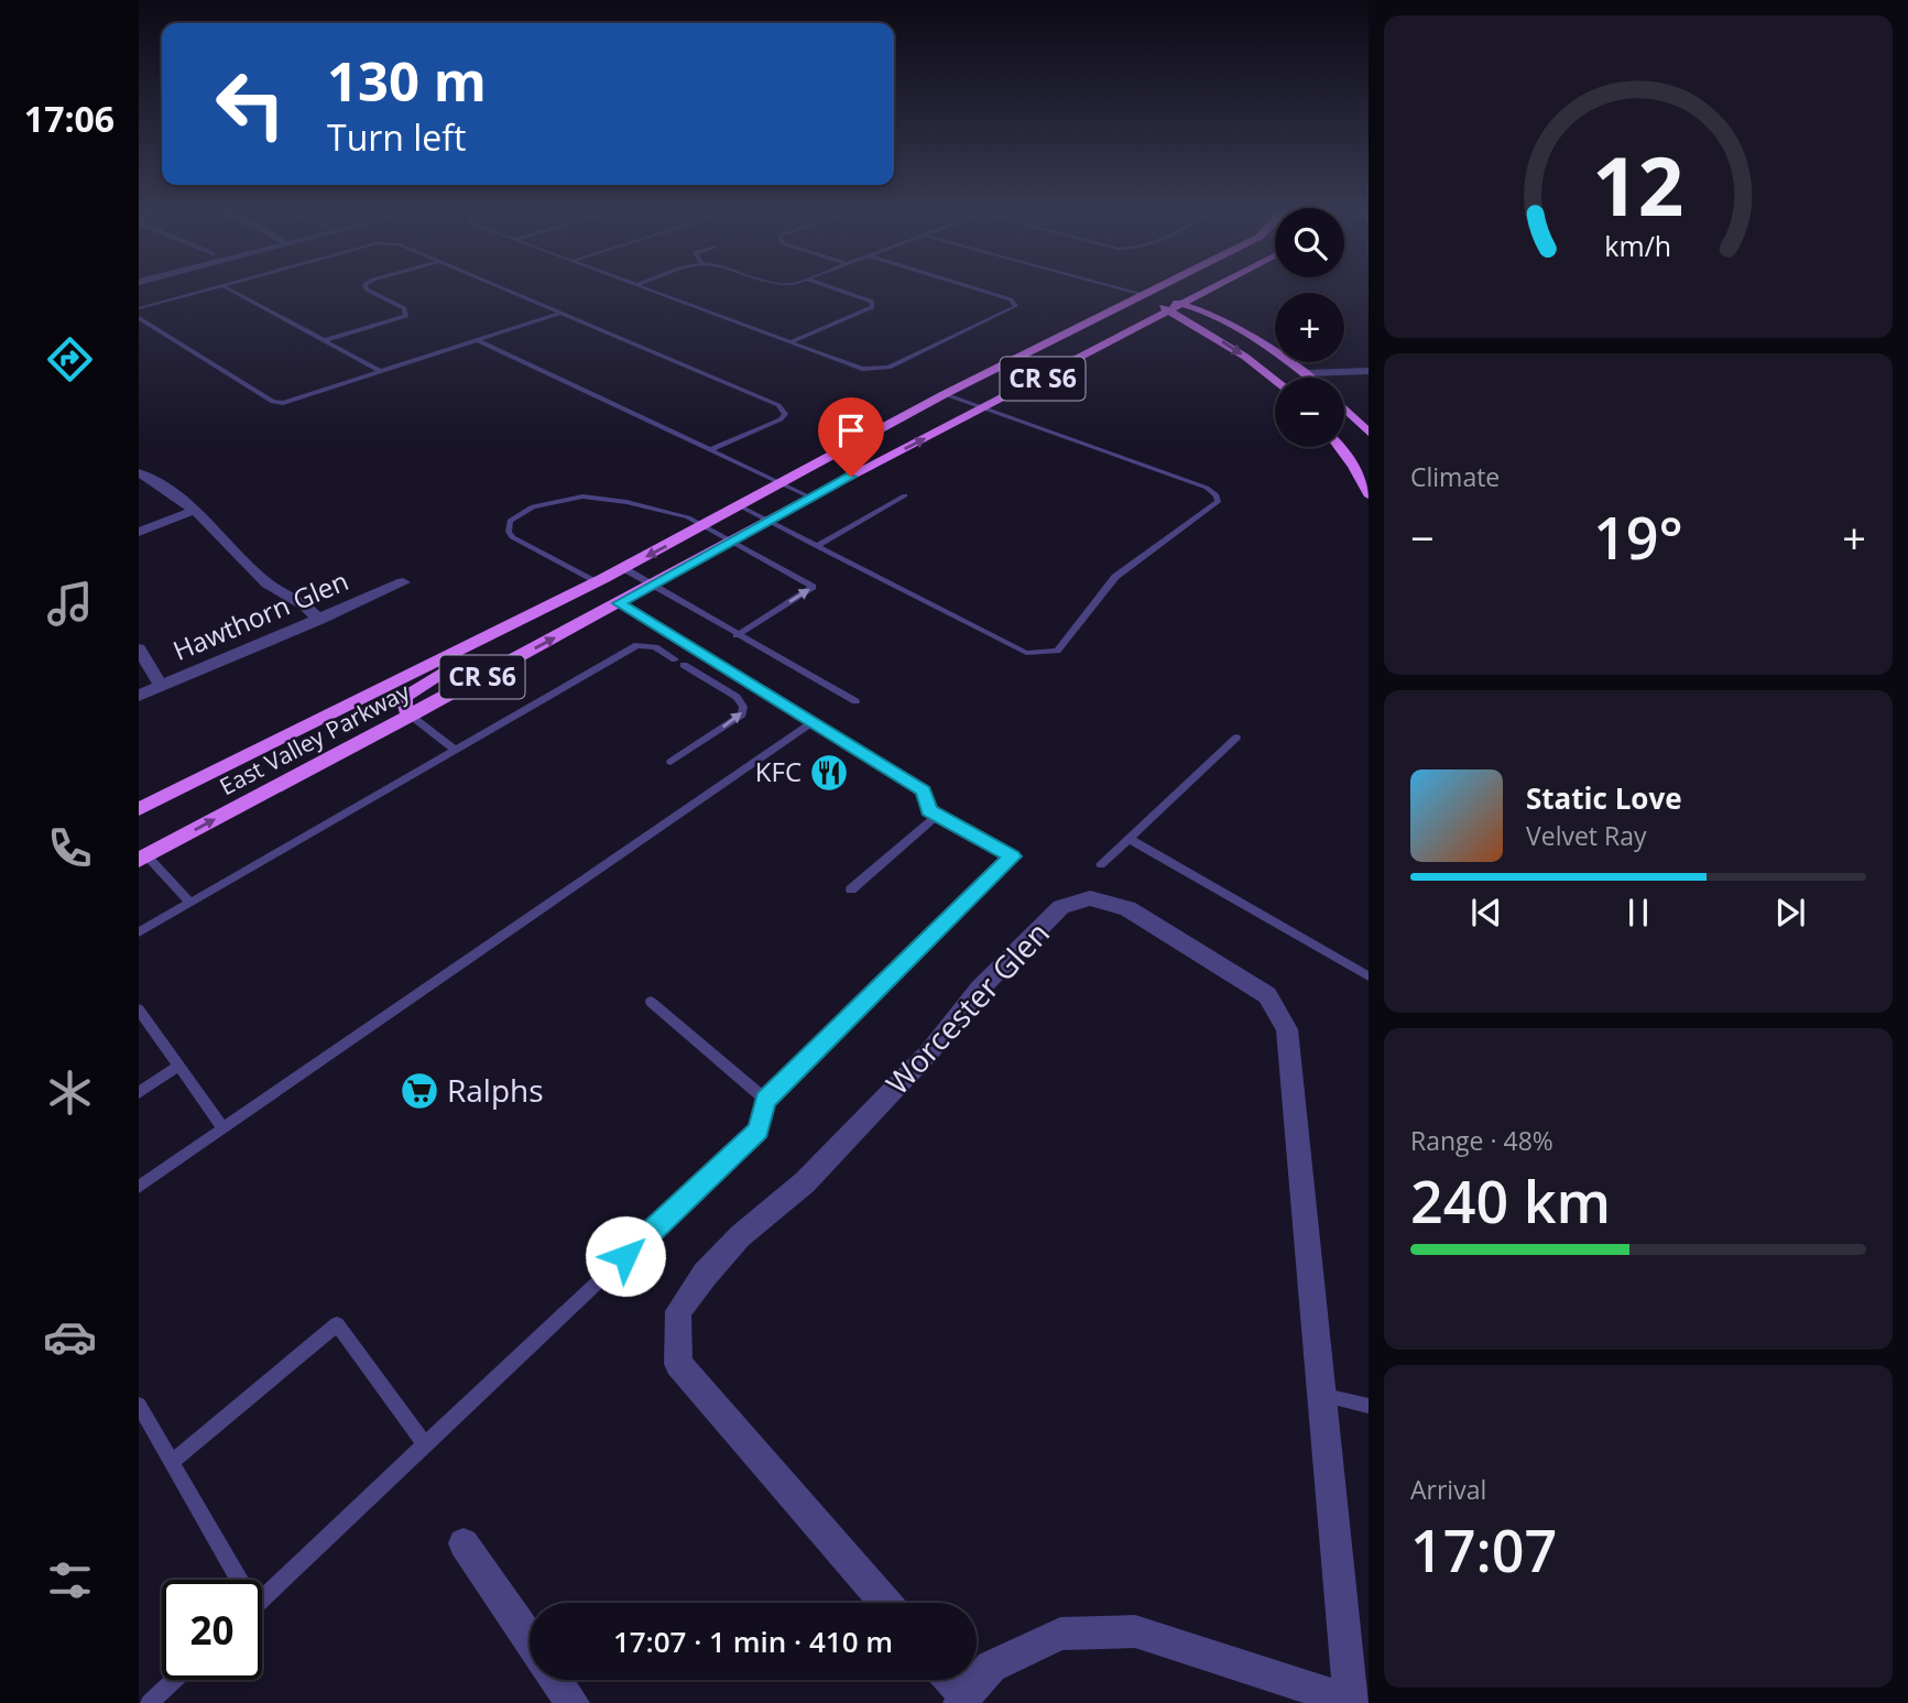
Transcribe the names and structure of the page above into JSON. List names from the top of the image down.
{
  "streets": {
    "main road": ["CR S6", "East Valley Parkway"],
    "street": ["Hawthorn Glen", "Worcester Glen"]
  },
  "places": {
    "restaurant": ["KFC"],
    "supermarket": ["Ralphs"]
  },
  "page": {
    "tabs": "17:06",
    "turn": ["130 m", "Turn left"],
    "map_buttons": ["+", "−"],
    "tile": [
      "Climate",
      ["Range · 48%", "240 km"],
      ["Arrival", "17:07"]
    ],
    "heat": ["−", "19°", "+"],
    "song": ["Static Love", "Velvet Ray"],
    "limit": "20",
    "trip": "17:07 · 1 min · 410 m",
    "gauge": ["12", "km/h"]
  }
}
